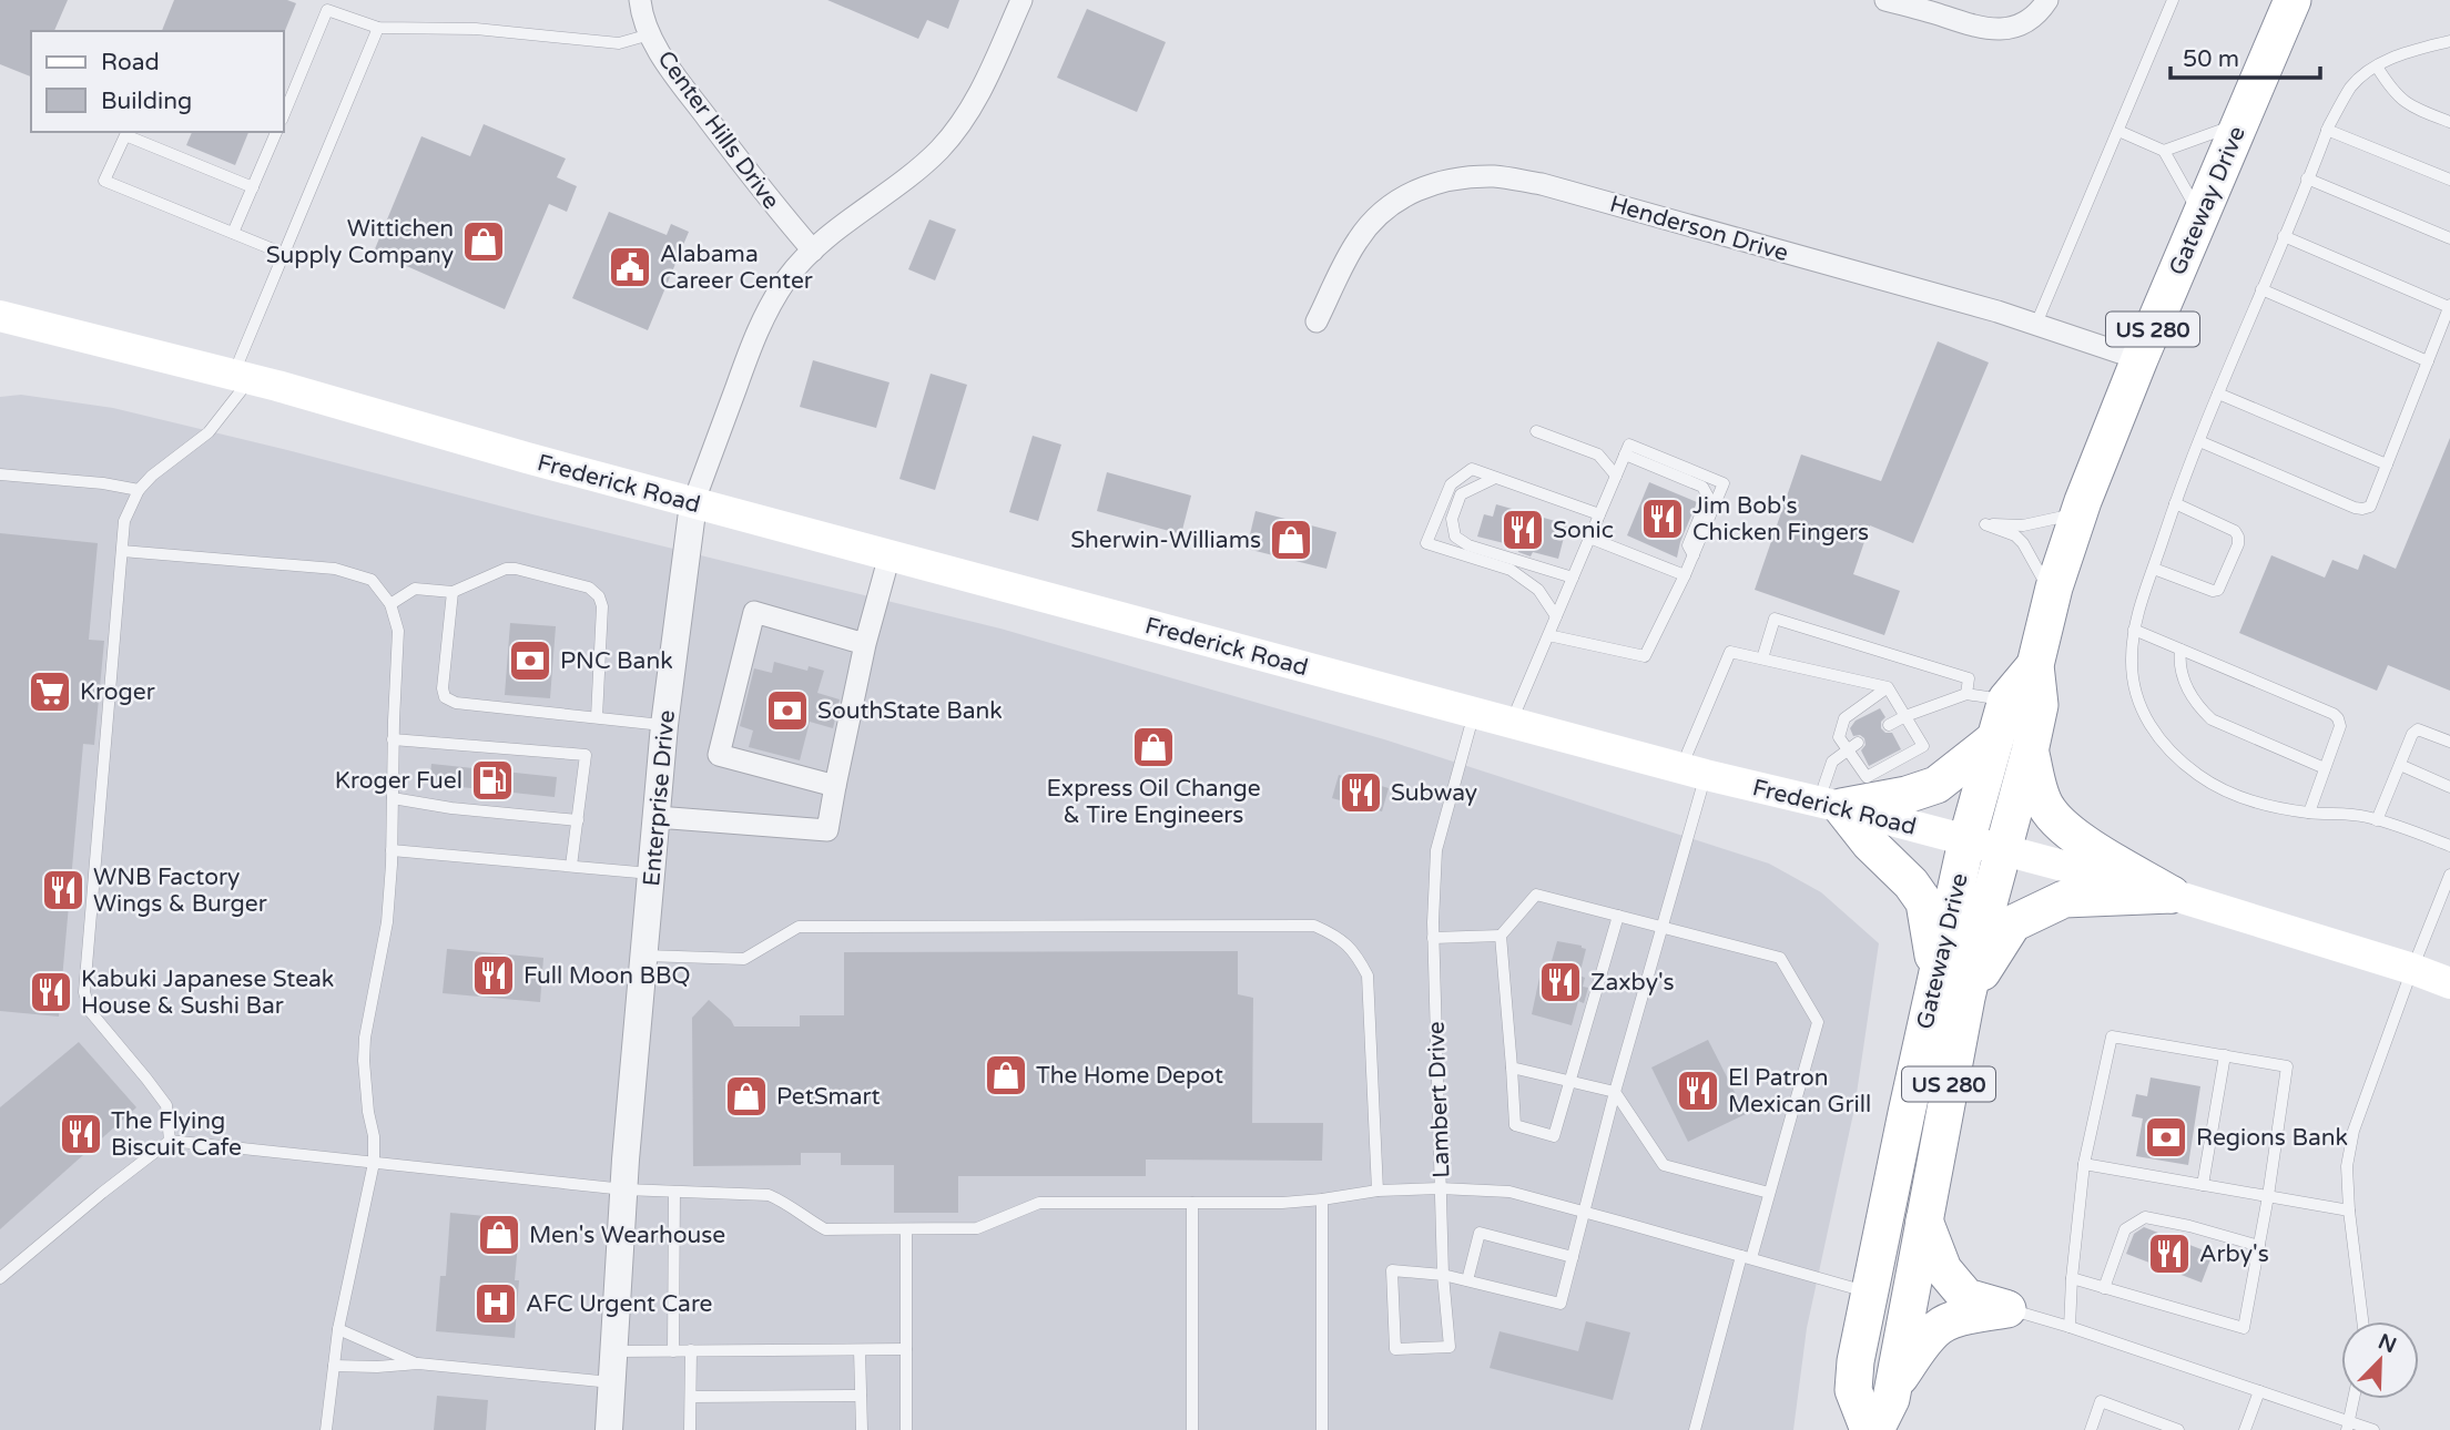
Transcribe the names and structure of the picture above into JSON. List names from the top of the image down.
{
  "streets": {
    "highway": ["Gateway Drive", "US 280"],
    "main road": ["Frederick Road"],
    "street": ["Center Hills Drive", "Henderson Drive", "Enterprise Drive"],
    "lane": ["Lambert Drive"]
  },
  "crossings": [
    ["Center Hills Drive", "Enterprise Drive"],
    ["Gateway Drive", "Henderson Drive"],
    ["Gateway Drive", "Frederick Road"],
    ["Gateway Drive", "Lambert Drive"],
    ["Frederick Road", "Enterprise Drive"],
    ["Frederick Road", "Lambert Drive"]
  ],
  "places": {
    "shop": [
      "Wittichen Supply Company",
      "Sherwin-Williams",
      "Express Oil Change & Tire Engineers",
      "The Home Depot",
      "PetSmart",
      "Men's Wearhouse"
    ],
    "public building": ["Alabama Career Center"],
    "restaurant": [
      "Jim Bob's Chicken Fingers",
      "Sonic",
      "Subway",
      "WNB Factory Wings & Burger",
      "Full Moon BBQ",
      "Zaxby's",
      "Kabuki Japanese Steak House & Sushi Bar",
      "El Patron Mexican Grill",
      "The Flying Biscuit Cafe",
      "Arby's"
    ],
    "bank": ["PNC Bank", "SouthState Bank", "Regions Bank"],
    "supermarket": ["Kroger"],
    "fuel station": ["Kroger Fuel"],
    "hospital": ["AFC Urgent Care"]
  },
  "legend": ["Road", "Building"],
  "scale_bar": "50 m",
  "north": "top right"
}
